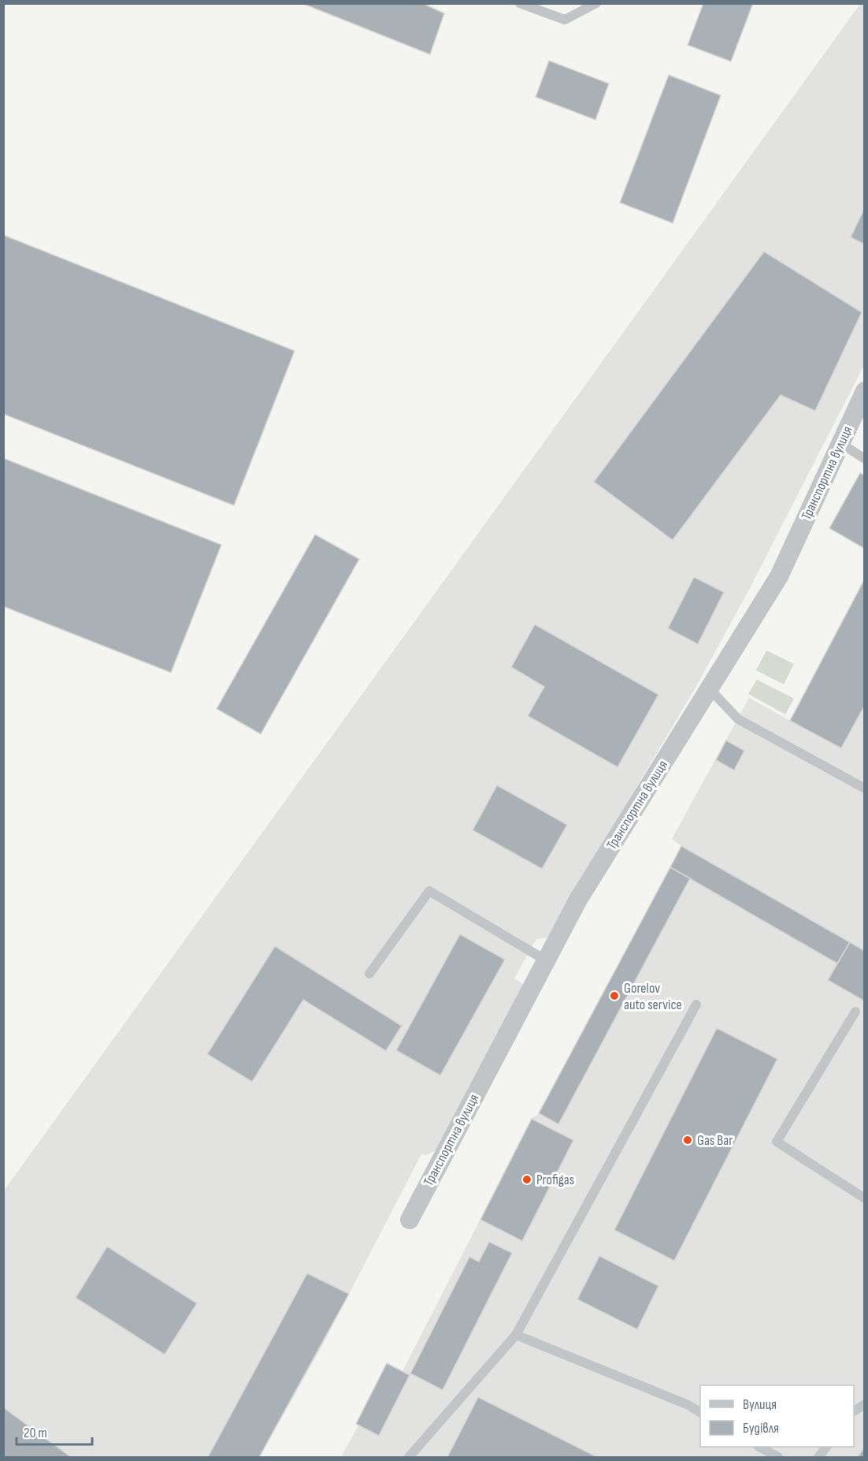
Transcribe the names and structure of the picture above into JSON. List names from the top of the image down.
{
  "streets": {
    "street": ["Транспортна вулиця"]
  },
  "places": ["Gorelov auto service", "Gas Bar", "Profigas"],
  "legend": ["Вулиця", "Будівля"],
  "scale_bar": "20 m"
}
